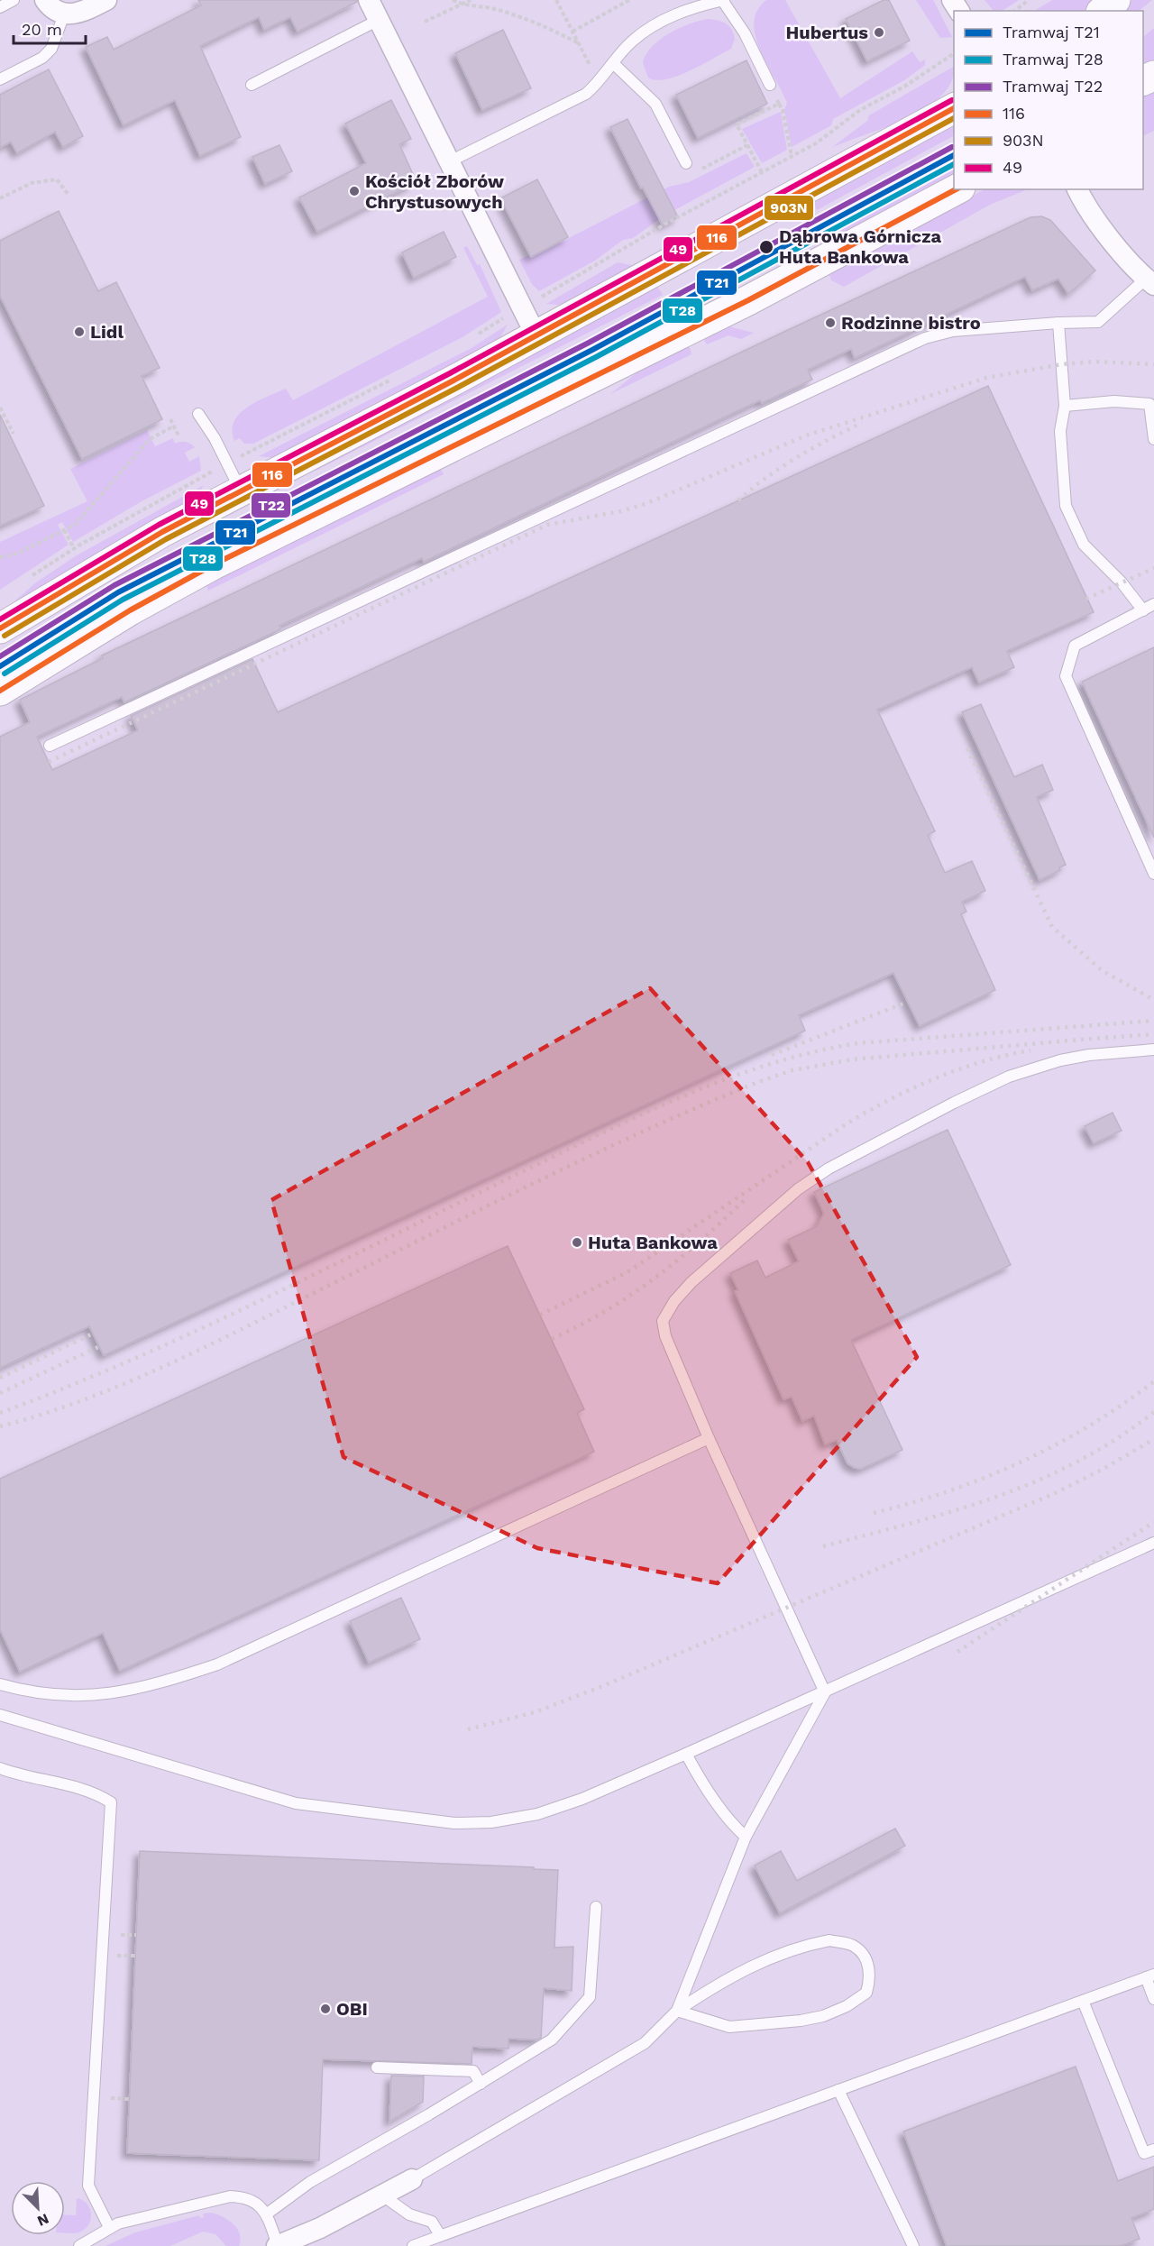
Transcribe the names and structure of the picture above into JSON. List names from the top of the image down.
{
  "places": [
    "Hubertus",
    "Kościół Zborów Chrystusowych",
    "Dąbrowa Górnicza Huta Bankowa",
    "Rodzinne bistro",
    "Lidl",
    "Huta Bankowa",
    "OBI"
  ],
  "lines": [
    "transit line 49",
    "transit line 116",
    "transit line 903N",
    "tram line T22",
    "tram line T21",
    "tram line T28"
  ],
  "legend": [
    "Tramwaj T21",
    "Tramwaj T28",
    "Tramwaj T22",
    "116",
    "903N",
    "49"
  ],
  "scale_bar": "20 m",
  "north": "bottom right"
}
